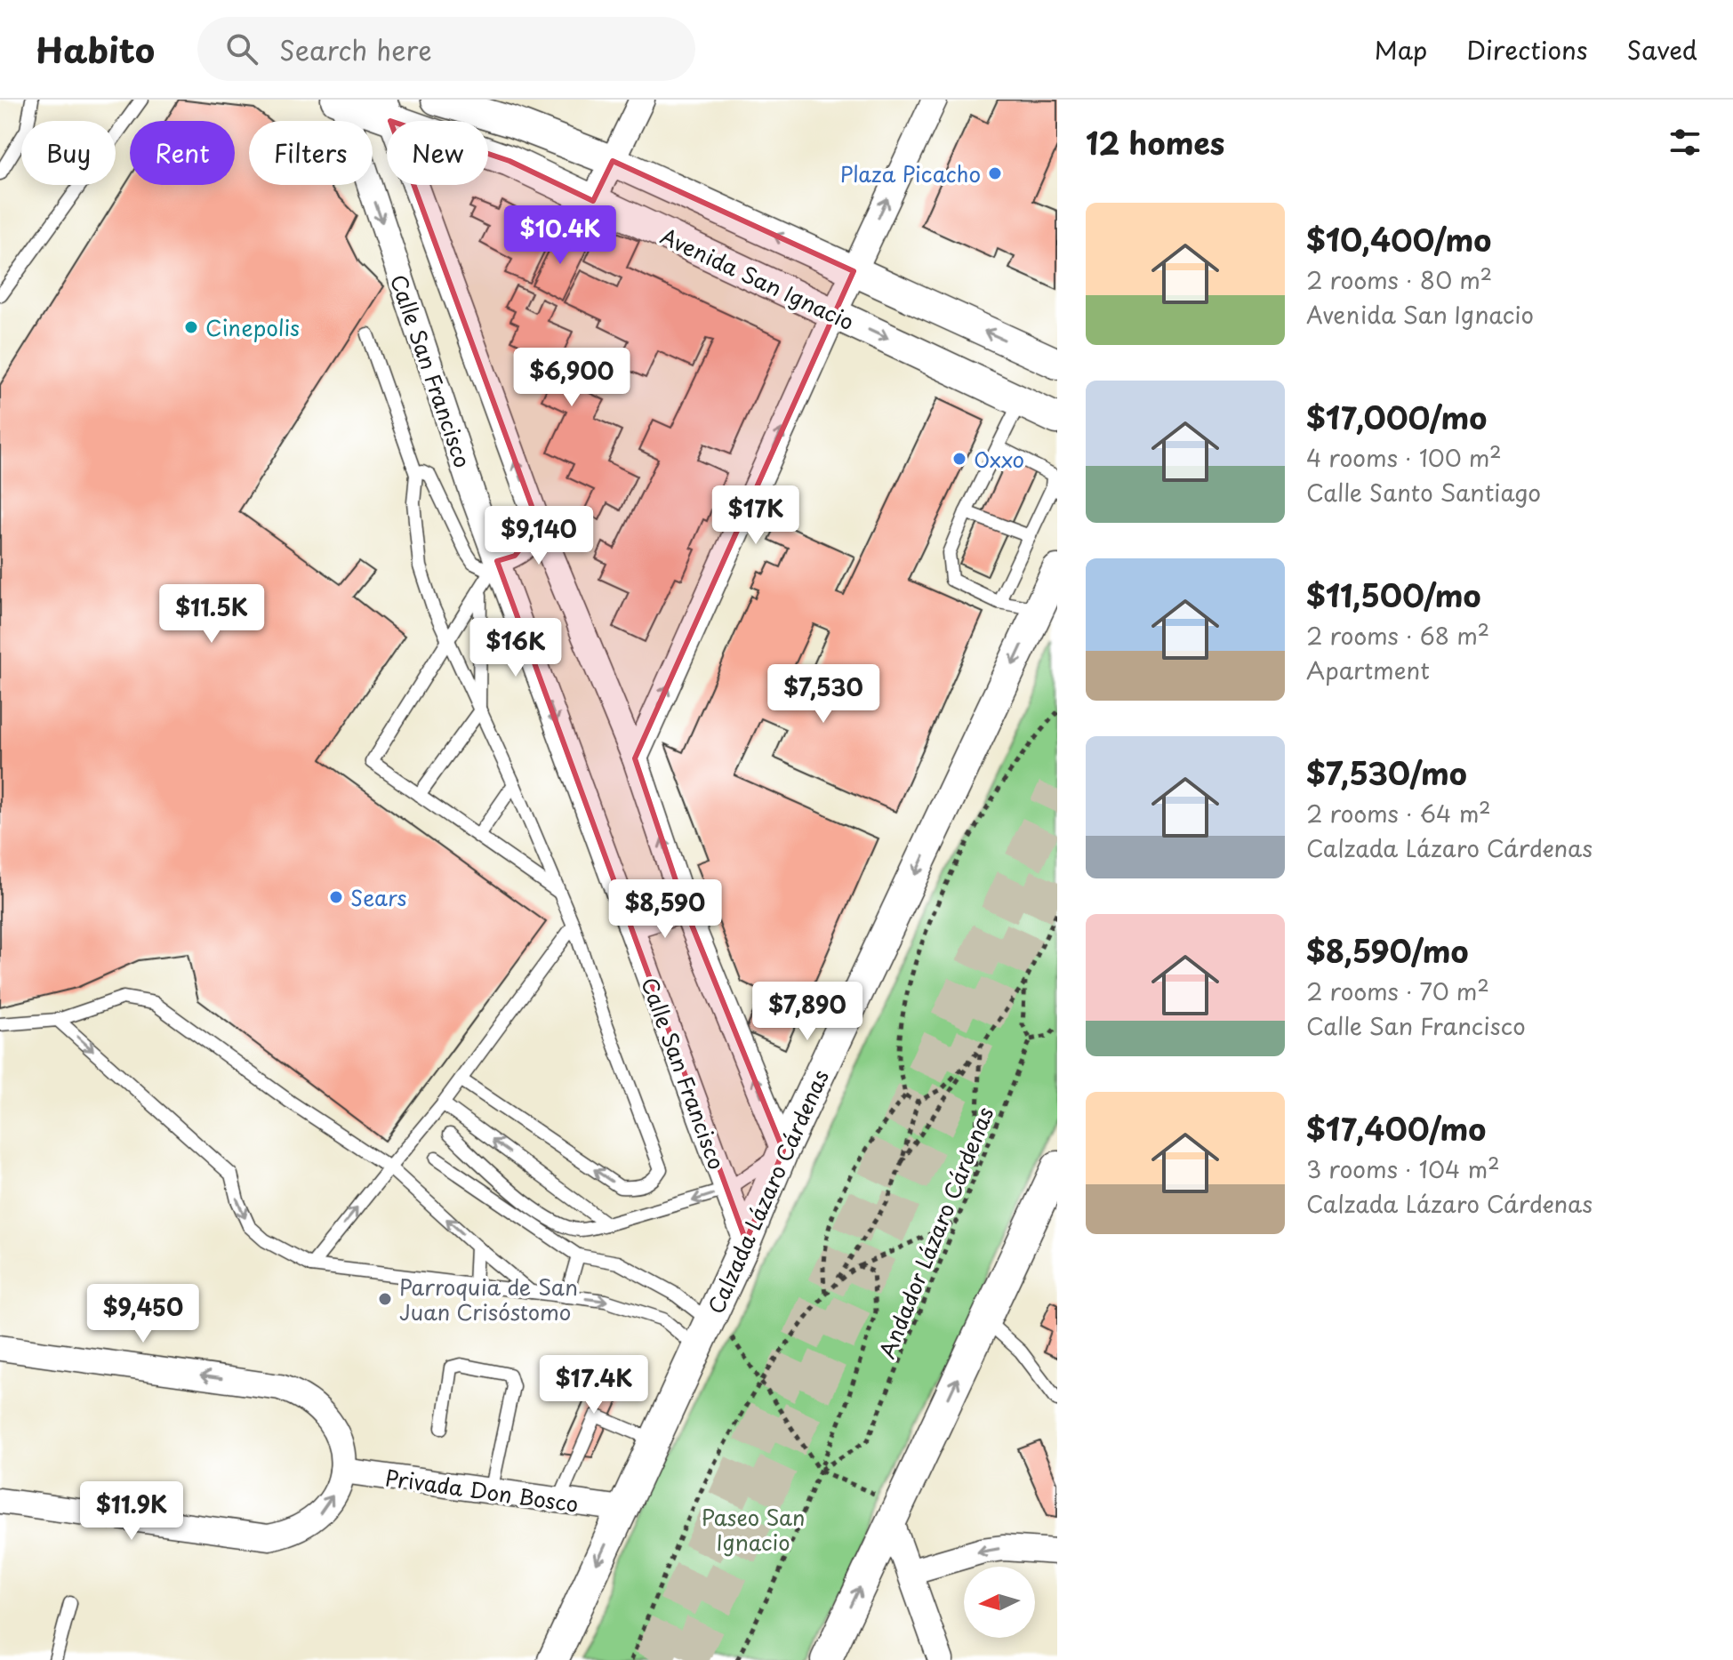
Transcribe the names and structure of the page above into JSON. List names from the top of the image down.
{
  "streets": {
    "street": [
      "Avenida San Ignacio",
      "Calle San Francisco",
      "Calzada Lázaro Cárdenas",
      "Privada Don Bosco"
    ],
    "path": ["Andador Lázaro Cárdenas"]
  },
  "crossings": [
    ["Avenida San Ignacio", "Calle San Francisco"],
    ["Calle San Francisco", "Calzada Lázaro Cárdenas"],
    ["Calzada Lázaro Cárdenas", "Privada Don Bosco"]
  ],
  "one_way": ["Calzada Lázaro Cárdenas"],
  "parks": ["Paseo San Ignacio"],
  "places": [
    "Plaza Picacho",
    "Cinepolis",
    "Oxxo",
    "Sears",
    "Parroquia de San Juan Crisóstomo"
  ],
  "north": "left",
  "page": {
    "header": "Habito",
    "search": "Search here",
    "nav": ["Map", "Directions", "Saved"],
    "heading": "12 homes",
    "chip": [
      "Buy",
      "Rent",
      "Filters",
      "New"
    ],
    "list": [
      {
        "name": "$10,400/mo",
        "note": "2 rooms · 80 m² · Avenida San Ignacio"
      },
      {
        "name": "$17,000/mo",
        "note": "4 rooms · 100 m² · Calle Santo Santiago"
      },
      {
        "name": "$11,500/mo",
        "note": "2 rooms · 68 m² · Apartment"
      },
      {
        "name": "$7,530/mo",
        "note": "2 rooms · 64 m² · Calzada Lázaro Cárdenas"
      },
      {
        "name": "$8,590/mo",
        "note": "2 rooms · 70 m² · Calle San Francisco"
      },
      {
        "name": "$17,400/mo",
        "note": "3 rooms · 104 m² · Calzada Lázaro Cárdenas"
      }
    ],
    "price": [
      "$10.4K",
      "$6,900",
      "$17K",
      "$9,140",
      "$11.5K",
      "$16K",
      "$7,530",
      "$8,590",
      "$7,890",
      "$9,450",
      "$17.4K",
      "$11.9K"
    ]
  }
}
